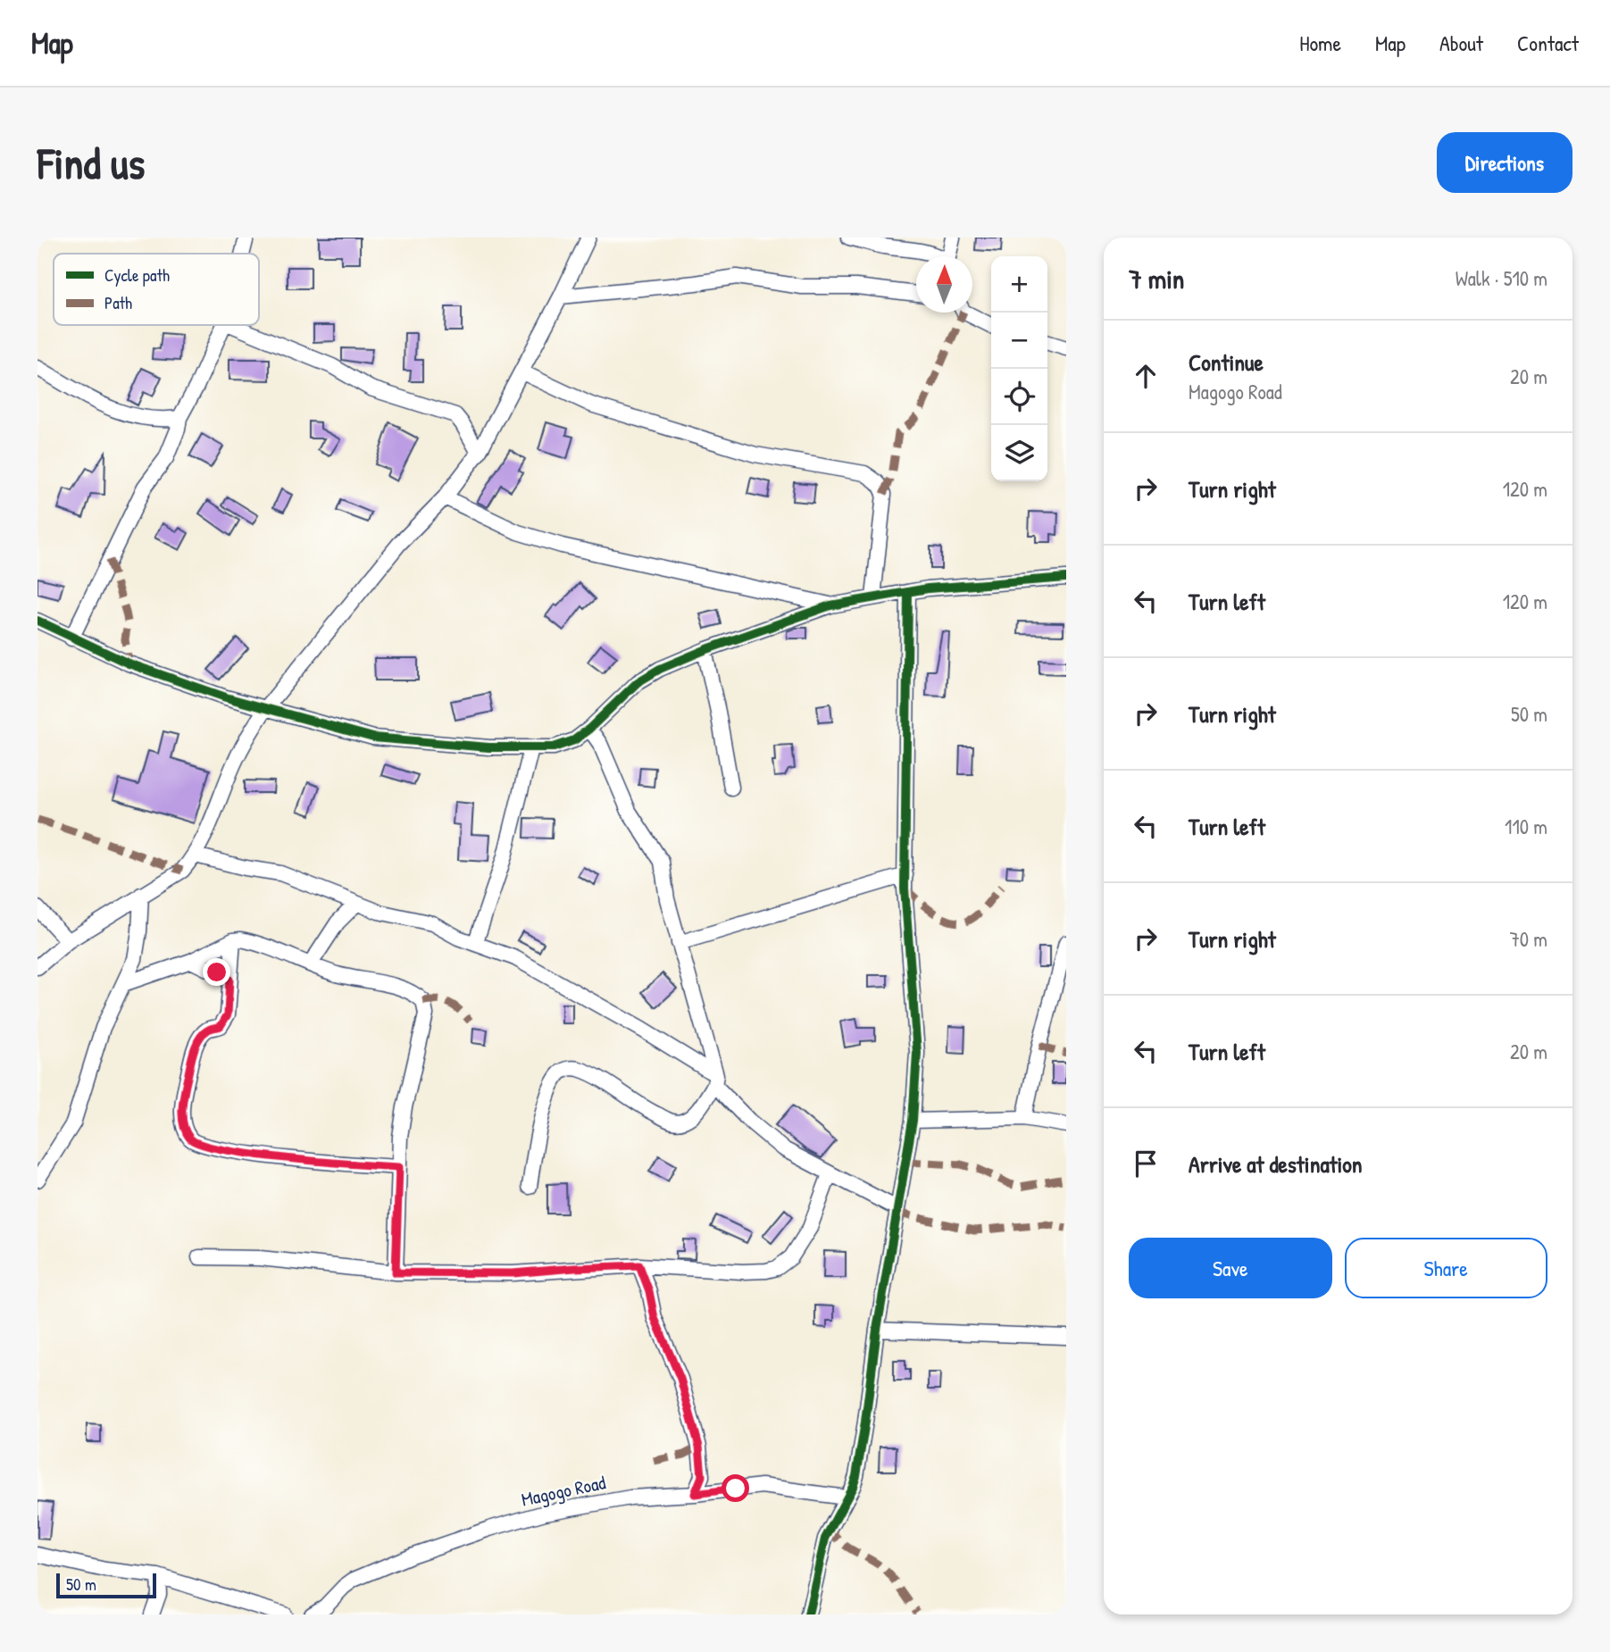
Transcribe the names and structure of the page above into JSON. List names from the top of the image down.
{
  "streets": {
    "street": ["Magogo Road"]
  },
  "legend": ["Cycle path", "Path"],
  "scale_bar": "50 m",
  "north": "top",
  "page": {
    "header": "Map",
    "nav": [
      "Home",
      "Map",
      "About",
      "Contact"
    ],
    "buttons": [
      "Directions",
      ["Save", "Share"]
    ],
    "title": "Find us",
    "heading": ["7 min", "Walk · 510 m"],
    "map_buttons": ["+", "−"],
    "list": [
      ["Continue", "Magogo Road", "20 m"],
      ["Turn right", "120 m"],
      ["Turn left", "120 m"],
      ["Turn right", "50 m"],
      ["Turn left", "110 m"],
      ["Turn right", "70 m"],
      ["Turn left", "20 m"],
      "Arrive at destination"
    ],
    "scale": "50 m"
  }
}
